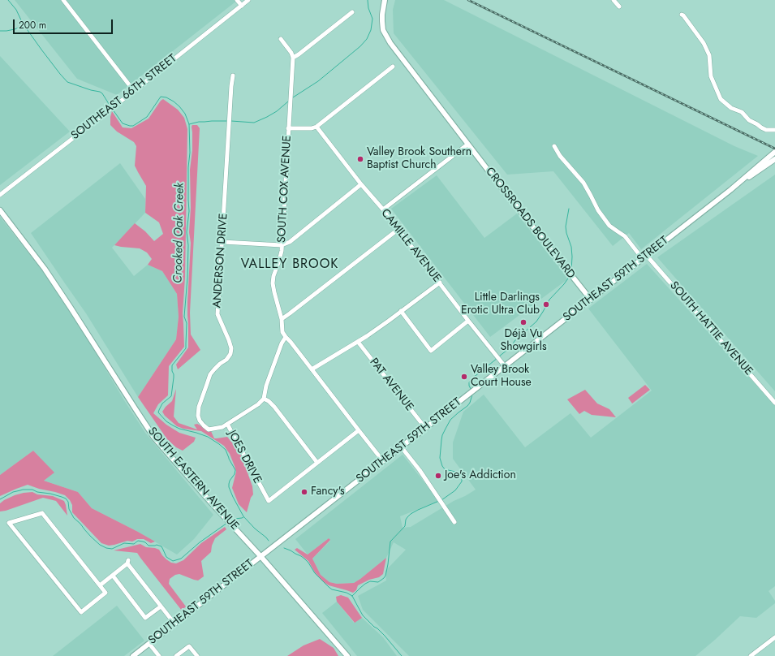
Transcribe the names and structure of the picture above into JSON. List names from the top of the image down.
{
  "streets": {
    "main road": ["CROSSROADS BOULEVARD", "SOUTHEAST 59TH STREET", "SOUTH EASTERN AVENUE"],
    "street": [
      "SOUTHEAST 66TH STREET",
      "SOUTH COX AVENUE",
      "CAMILLE AVENUE",
      "ANDERSON DRIVE",
      "SOUTH HATTIE AVENUE",
      "PAT AVENUE",
      "JOES DRIVE"
    ]
  },
  "crossings": [
    ["SOUTH COX AVENUE", "SOUTHEAST 59TH STREET"],
    ["CROSSROADS BOULEVARD", "SOUTHEAST 59TH STREET"],
    ["CAMILLE AVENUE", "SOUTHEAST 59TH STREET"],
    ["ANDERSON DRIVE", "JOES DRIVE"],
    ["SOUTHEAST 59TH STREET", "SOUTH HATTIE AVENUE"],
    ["SOUTHEAST 59TH STREET", "PAT AVENUE"],
    ["SOUTHEAST 59TH STREET", "SOUTH EASTERN AVENUE"]
  ],
  "districts": ["VALLEY BROOK"],
  "water": ["Crooked Oak Creek"],
  "places": [
    "Valley Brook Southern Baptist Church",
    "Little Darlings Erotic Ultra Club",
    "Déjà Vu Showgirls",
    "Valley Brook Court House",
    "Joe's Addiction",
    "Fancy's"
  ],
  "scale_bar": "200 m"
}
